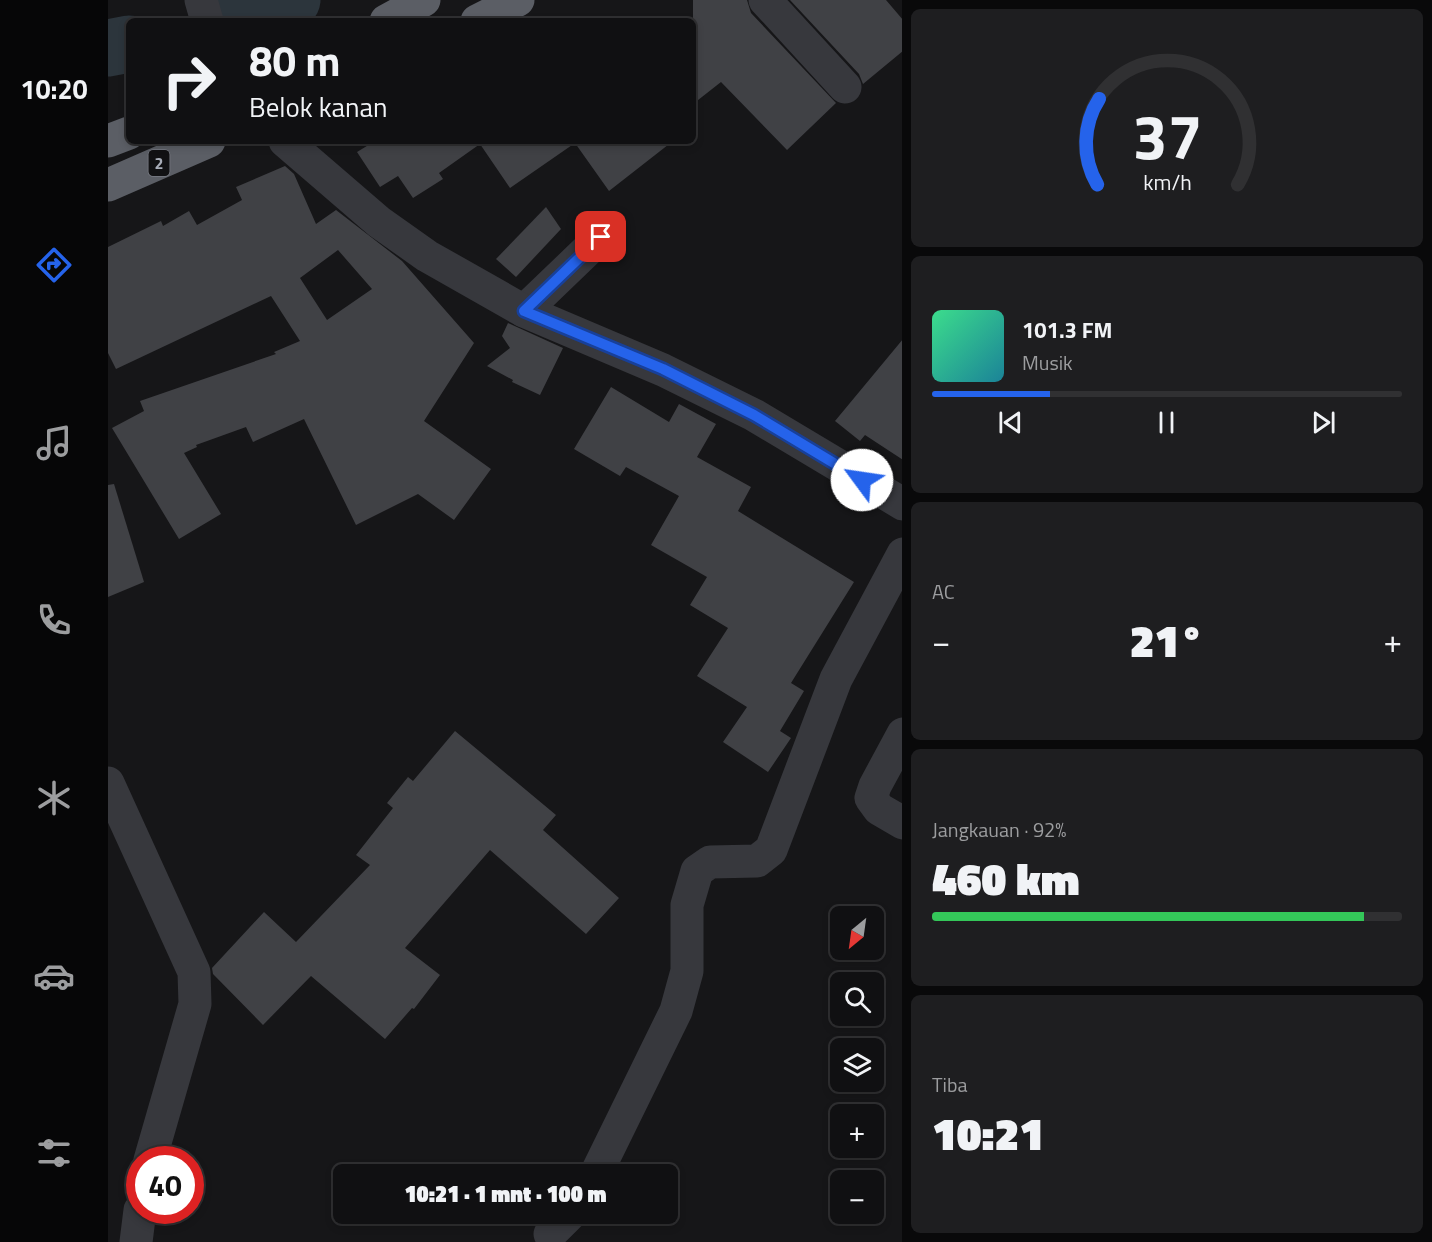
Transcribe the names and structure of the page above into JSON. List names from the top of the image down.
{
  "streets": {
    "highway": ["2"]
  },
  "north": "bottom left",
  "page": {
    "tabs": "10:20",
    "turn": ["80 m", "Belok kanan"],
    "song": ["101.3 FM", "Musik"],
    "tile": [
      "AC",
      ["Jangkauan · 92%", "460 km"],
      ["Tiba", "10:21"]
    ],
    "heat": ["−", "21°", "+"],
    "map_buttons": ["+", "−"],
    "limit": "40",
    "trip": "10:21 · 1 mnt · 100 m",
    "gauge": ["37", "km/h"]
  }
}
